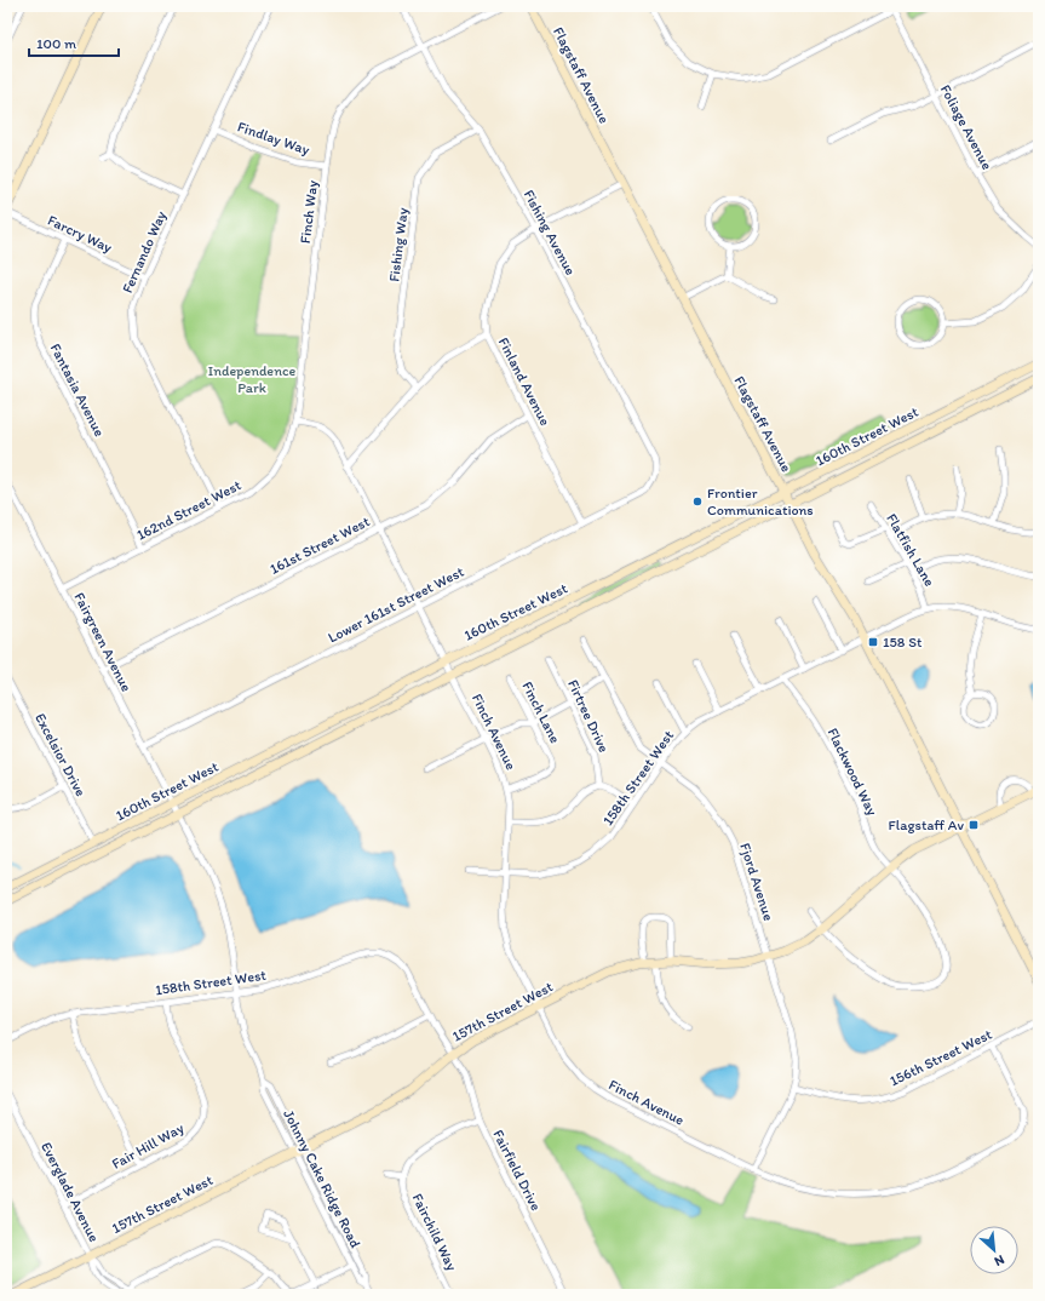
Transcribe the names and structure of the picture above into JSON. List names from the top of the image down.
{
  "streets": {
    "street": [
      "Flagstaff Avenue",
      "Foliage Avenue",
      "Findlay Way",
      "Finch Way",
      "Fishing Avenue",
      "Farcry Way",
      "Fishing Way",
      "Fernando Way",
      "Finland Avenue",
      "Fantasia Avenue",
      "160th Street West",
      "162nd Street West",
      "161st Street West",
      "Flatfish Lane",
      "Lower 161st Street West",
      "Fairgreen Avenue",
      "Finch Lane",
      "Firtree Drive",
      "Finch Avenue",
      "Excelsior Drive",
      "Flackwood Way",
      "158th Street West",
      "Fjord Avenue",
      "157th Street West",
      "156th Street West",
      "Fair Hill Way",
      "Fairfield Drive",
      "Johnny Cake Ridge Road",
      "Everglade Avenue",
      "Fairchild Way"
    ]
  },
  "crossings": [
    ["Flagstaff Avenue", "Finland Avenue"],
    ["Flagstaff Avenue", "160th Street West"],
    ["Flagstaff Avenue", "158th Street West"],
    ["Flagstaff Avenue", "157th Street West"],
    ["Findlay Way", "Finch Way"],
    ["Findlay Way", "Fernando Way"],
    ["Finch Way", "Fishing Avenue"],
    ["Finch Way", "162nd Street West"],
    ["Finch Way", "Finch Avenue"],
    ["Fishing Avenue", "Fishing Way"],
    ["Fishing Avenue", "Finland Avenue"],
    ["Fishing Avenue", "Lower 161st Street West"],
    ["Farcry Way", "Fernando Way"],
    ["Farcry Way", "Fantasia Avenue"],
    ["Fernando Way", "162nd Street West"],
    ["Finland Avenue", "161st Street West"],
    ["Finland Avenue", "Lower 161st Street West"],
    ["Fantasia Avenue", "162nd Street West"],
    ["160th Street West", "Fairgreen Avenue"],
    ["160th Street West", "Finch Avenue"],
    ["160th Street West", "Excelsior Drive"],
    ["160th Street West", "Johnny Cake Ridge Road"],
    ["162nd Street West", "Fairgreen Avenue"],
    ["162nd Street West", "Finch Avenue"],
    ["161st Street West", "Fairgreen Avenue"],
    ["161st Street West", "Finch Avenue"],
    ["Flatfish Lane", "158th Street West"],
    ["Lower 161st Street West", "Fairgreen Avenue"],
    ["Lower 161st Street West", "Finch Avenue"],
    ["Fairgreen Avenue", "Johnny Cake Ridge Road"],
    ["Finch Lane", "Finch Avenue"],
    ["Finch Avenue", "158th Street West"],
    ["Finch Avenue", "Fjord Avenue"],
    ["Finch Avenue", "157th Street West"],
    ["Finch Avenue", "156th Street West"],
    ["Flackwood Way", "158th Street West"],
    ["Flackwood Way", "157th Street West"],
    ["158th Street West", "Fjord Avenue"],
    ["158th Street West", "157th Street West"],
    ["158th Street West", "Fair Hill Way"],
    ["158th Street West", "Fairfield Drive"],
    ["158th Street West", "Johnny Cake Ridge Road"],
    ["Fjord Avenue", "157th Street West"],
    ["Fjord Avenue", "156th Street West"],
    ["157th Street West", "Fairfield Drive"],
    ["157th Street West", "Johnny Cake Ridge Road"],
    ["157th Street West", "Everglade Avenue"],
    ["Fair Hill Way", "Everglade Avenue"]
  ],
  "parks": ["Independence Park"],
  "places": {
    "other": ["Frontier Communications"],
    "transit": ["158 St", "Flagstaff Av"]
  },
  "scale_bar": "100 m",
  "north": "bottom right"
}
